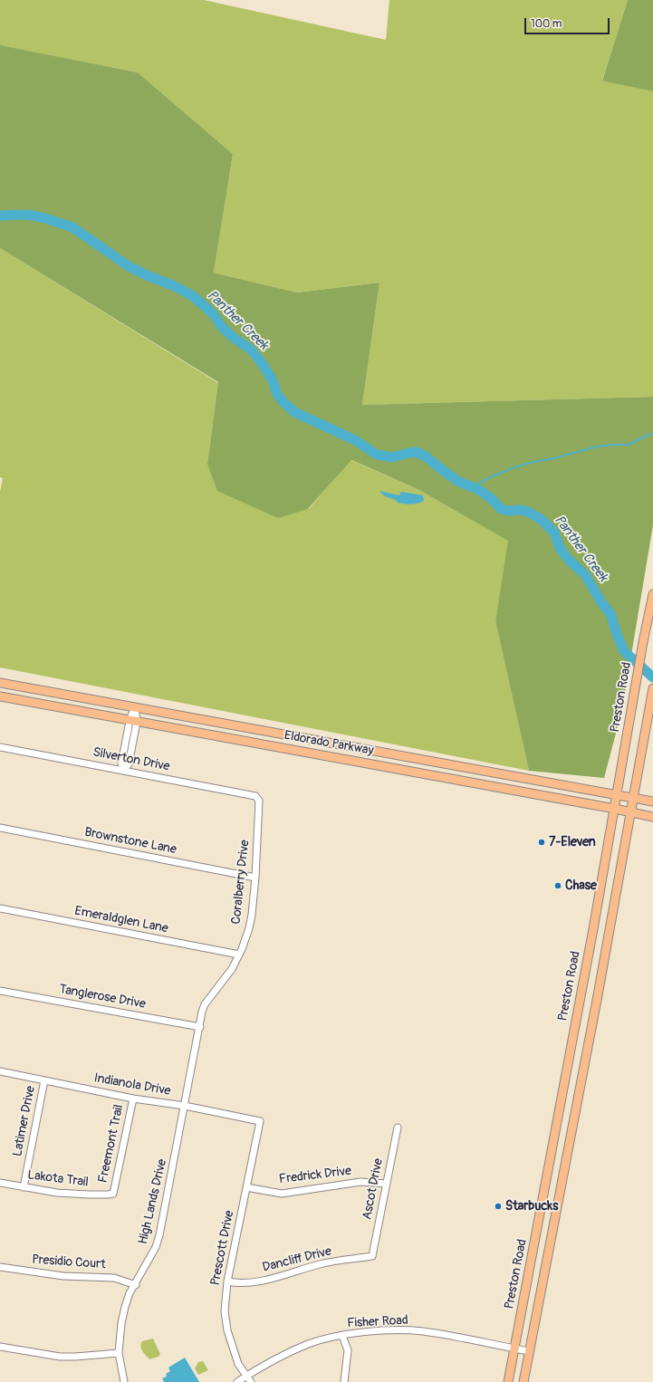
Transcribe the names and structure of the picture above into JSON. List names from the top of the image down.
{
  "streets": {
    "main road": ["Preston Road", "Eldorado Parkway"],
    "street": [
      "Silverton Drive",
      "Brownstone Lane",
      "Coralberry Drive",
      "Emeraldglen Lane",
      "Tanglerose Drive",
      "Indianola Drive",
      "Latimer Drive",
      "Freemont Trail",
      "Fredrick Drive",
      "Lakota Trail",
      "Ascot Drive",
      "High Lands Drive",
      "Prescott Drive",
      "Dancliff Drive",
      "Presidio Court",
      "Fisher Road"
    ]
  },
  "crossings": [
    ["Preston Road", "Eldorado Parkway"],
    ["Preston Road", "Fisher Road"],
    ["Silverton Drive", "Coralberry Drive"],
    ["Brownstone Lane", "Coralberry Drive"],
    ["Coralberry Drive", "Emeraldglen Lane"],
    ["Coralberry Drive", "Tanglerose Drive"],
    ["Coralberry Drive", "Indianola Drive"],
    ["Coralberry Drive", "High Lands Drive"],
    ["Indianola Drive", "Latimer Drive"],
    ["Indianola Drive", "Freemont Trail"],
    ["Indianola Drive", "High Lands Drive"],
    ["Indianola Drive", "Prescott Drive"],
    ["Latimer Drive", "Lakota Trail"],
    ["Freemont Trail", "Lakota Trail"],
    ["Fredrick Drive", "Ascot Drive"],
    ["Fredrick Drive", "Prescott Drive"],
    ["Ascot Drive", "Dancliff Drive"],
    ["High Lands Drive", "Presidio Court"],
    ["Prescott Drive", "Dancliff Drive"],
    ["Prescott Drive", "Fisher Road"]
  ],
  "water": ["Panther Creek"],
  "places": ["7-Eleven", "Chase", "Starbucks"],
  "scale_bar": "100 m"
}
